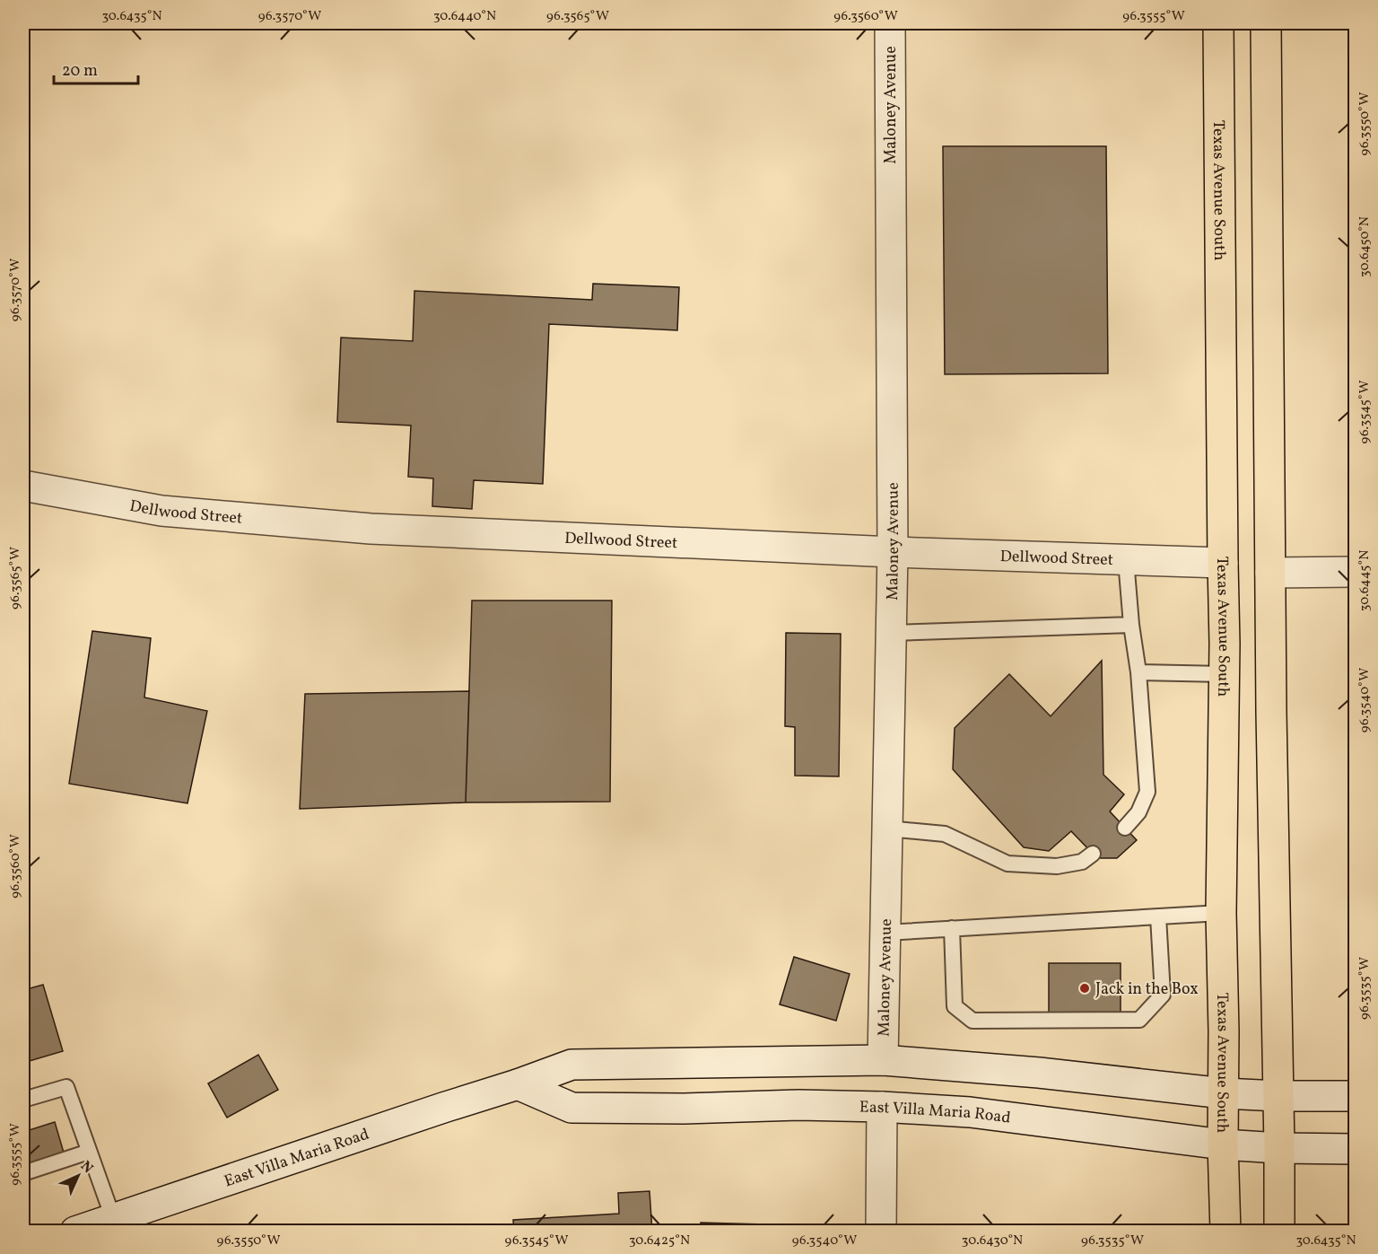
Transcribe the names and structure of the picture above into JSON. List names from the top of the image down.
{
  "streets": {
    "main road": ["Texas Avenue South"],
    "street": ["Maloney Avenue", "Dellwood Street", "East Villa Maria Road"]
  },
  "crossings": [
    ["Maloney Avenue", "Dellwood Street"],
    ["Maloney Avenue", "East Villa Maria Road"],
    ["Texas Avenue South", "Dellwood Street"],
    ["Texas Avenue South", "East Villa Maria Road"]
  ],
  "places": ["Jack in the Box"],
  "scale_bar": "20 m",
  "north": "top right",
  "coordinates": [
    "30.6435°N",
    "96.3570°W",
    "30.6440°N",
    "96.3565°W",
    "96.3560°W",
    "96.3555°W",
    "96.3550°W",
    "30.6450°N",
    "96.3545°W",
    "30.6445°N",
    "96.3540°W",
    "96.3535°W",
    "30.6425°N",
    "30.6430°N"
  ]
}
